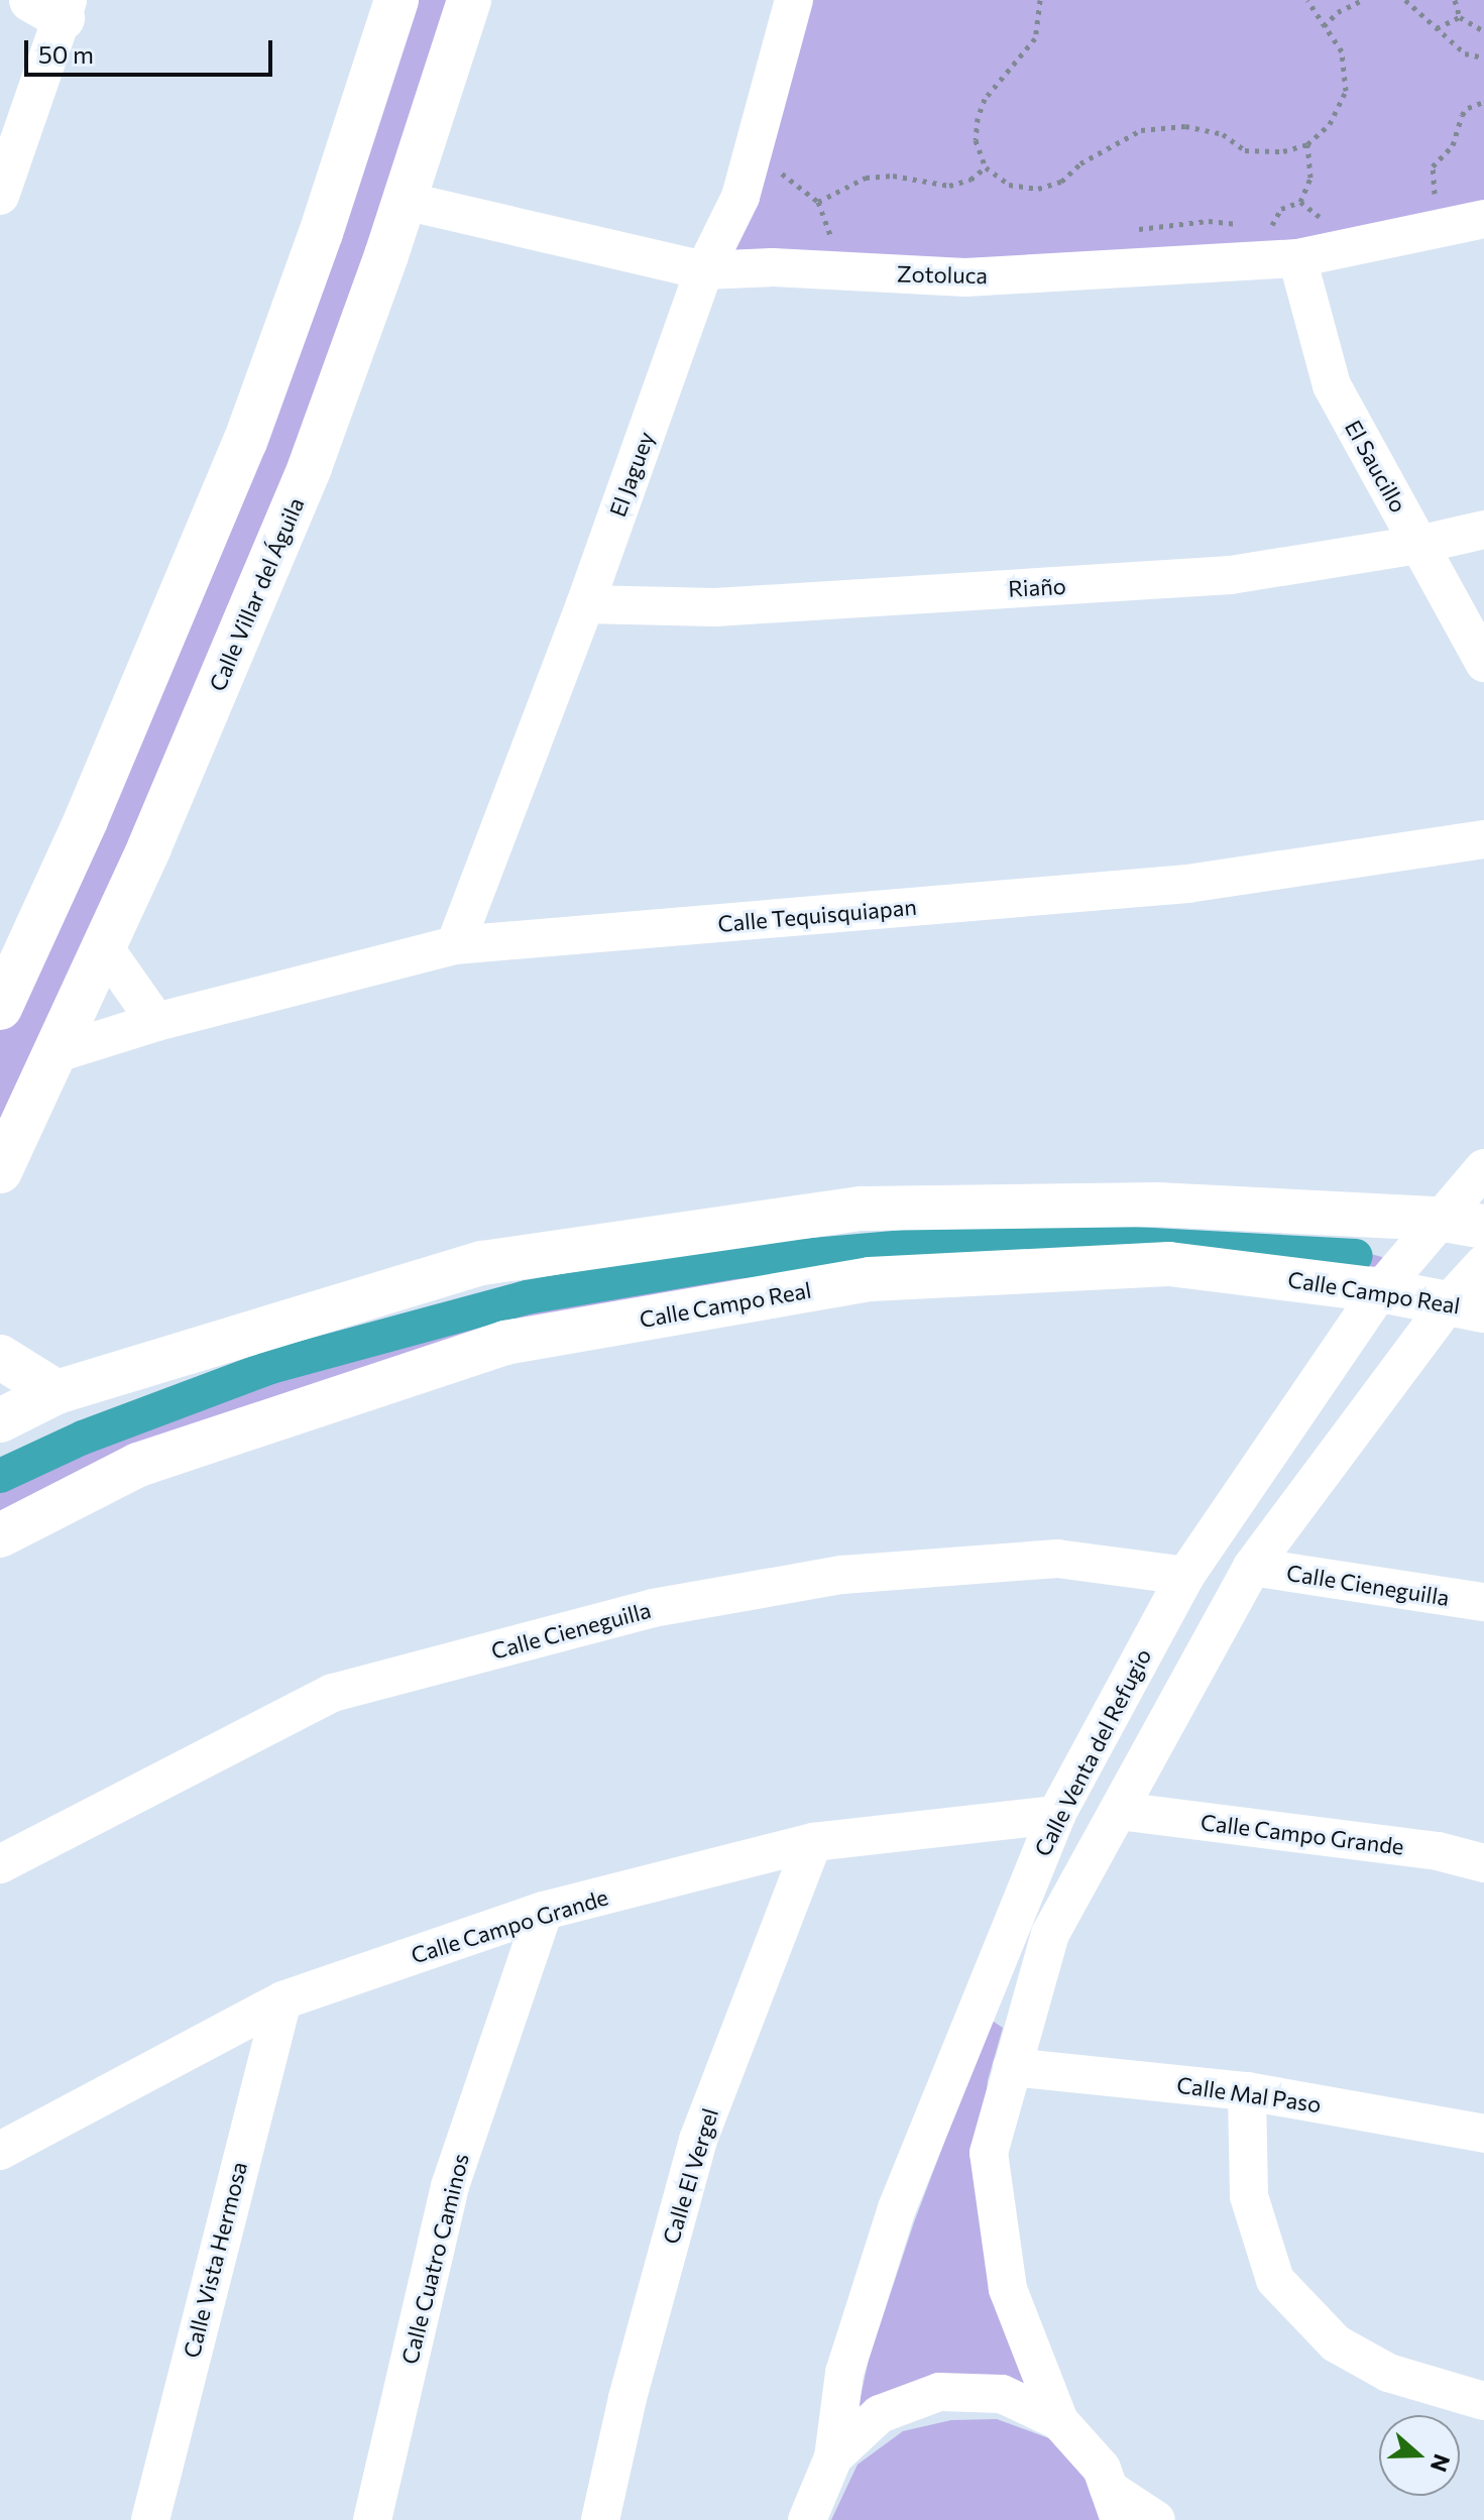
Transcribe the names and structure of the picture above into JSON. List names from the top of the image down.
{
  "streets": {
    "street": [
      "Zotoluca",
      "El Saucillo",
      "El Jaguey",
      "Riaño",
      "Calle Villar del Águila",
      "Calle Tequisquiapan",
      "Calle Campo Real",
      "Calle Cieneguilla",
      "Calle Venta del Refugio",
      "Calle Campo Grande",
      "Calle Mal Paso",
      "Calle El Vergel",
      "Calle Cuatro Caminos",
      "Calle Vista Hermosa"
    ]
  },
  "crossings": [
    ["Zotoluca", "El Saucillo"],
    ["Zotoluca", "El Jaguey"],
    ["Zotoluca", "Calle Villar del Águila"],
    ["El Saucillo", "Riaño"],
    ["El Jaguey", "Riaño"],
    ["El Jaguey", "Calle Tequisquiapan"],
    ["Calle Villar del Águila", "Calle Tequisquiapan"],
    ["Calle Campo Real", "Calle Venta del Refugio"],
    ["Calle Cieneguilla", "Calle Venta del Refugio"],
    ["Calle Venta del Refugio", "Calle Campo Grande"],
    ["Calle Campo Grande", "Calle El Vergel"],
    ["Calle Campo Grande", "Calle Cuatro Caminos"],
    ["Calle Campo Grande", "Calle Vista Hermosa"]
  ],
  "scale_bar": "50 m",
  "north": "right"
}
